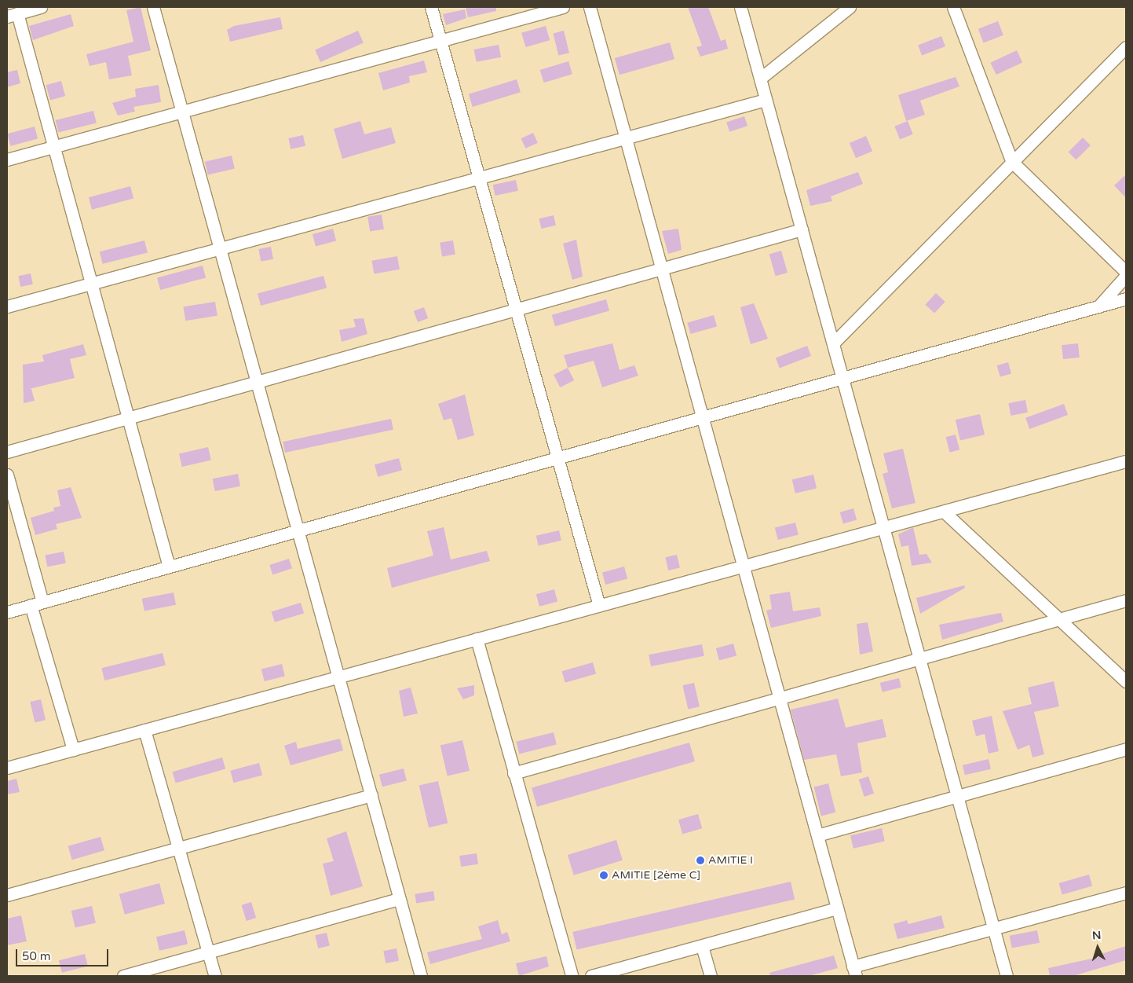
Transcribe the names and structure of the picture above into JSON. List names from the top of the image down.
{
  "places": ["AMITIE I", "AMITIE [2ème C]"],
  "scale_bar": "50 m",
  "north": "top"
}
